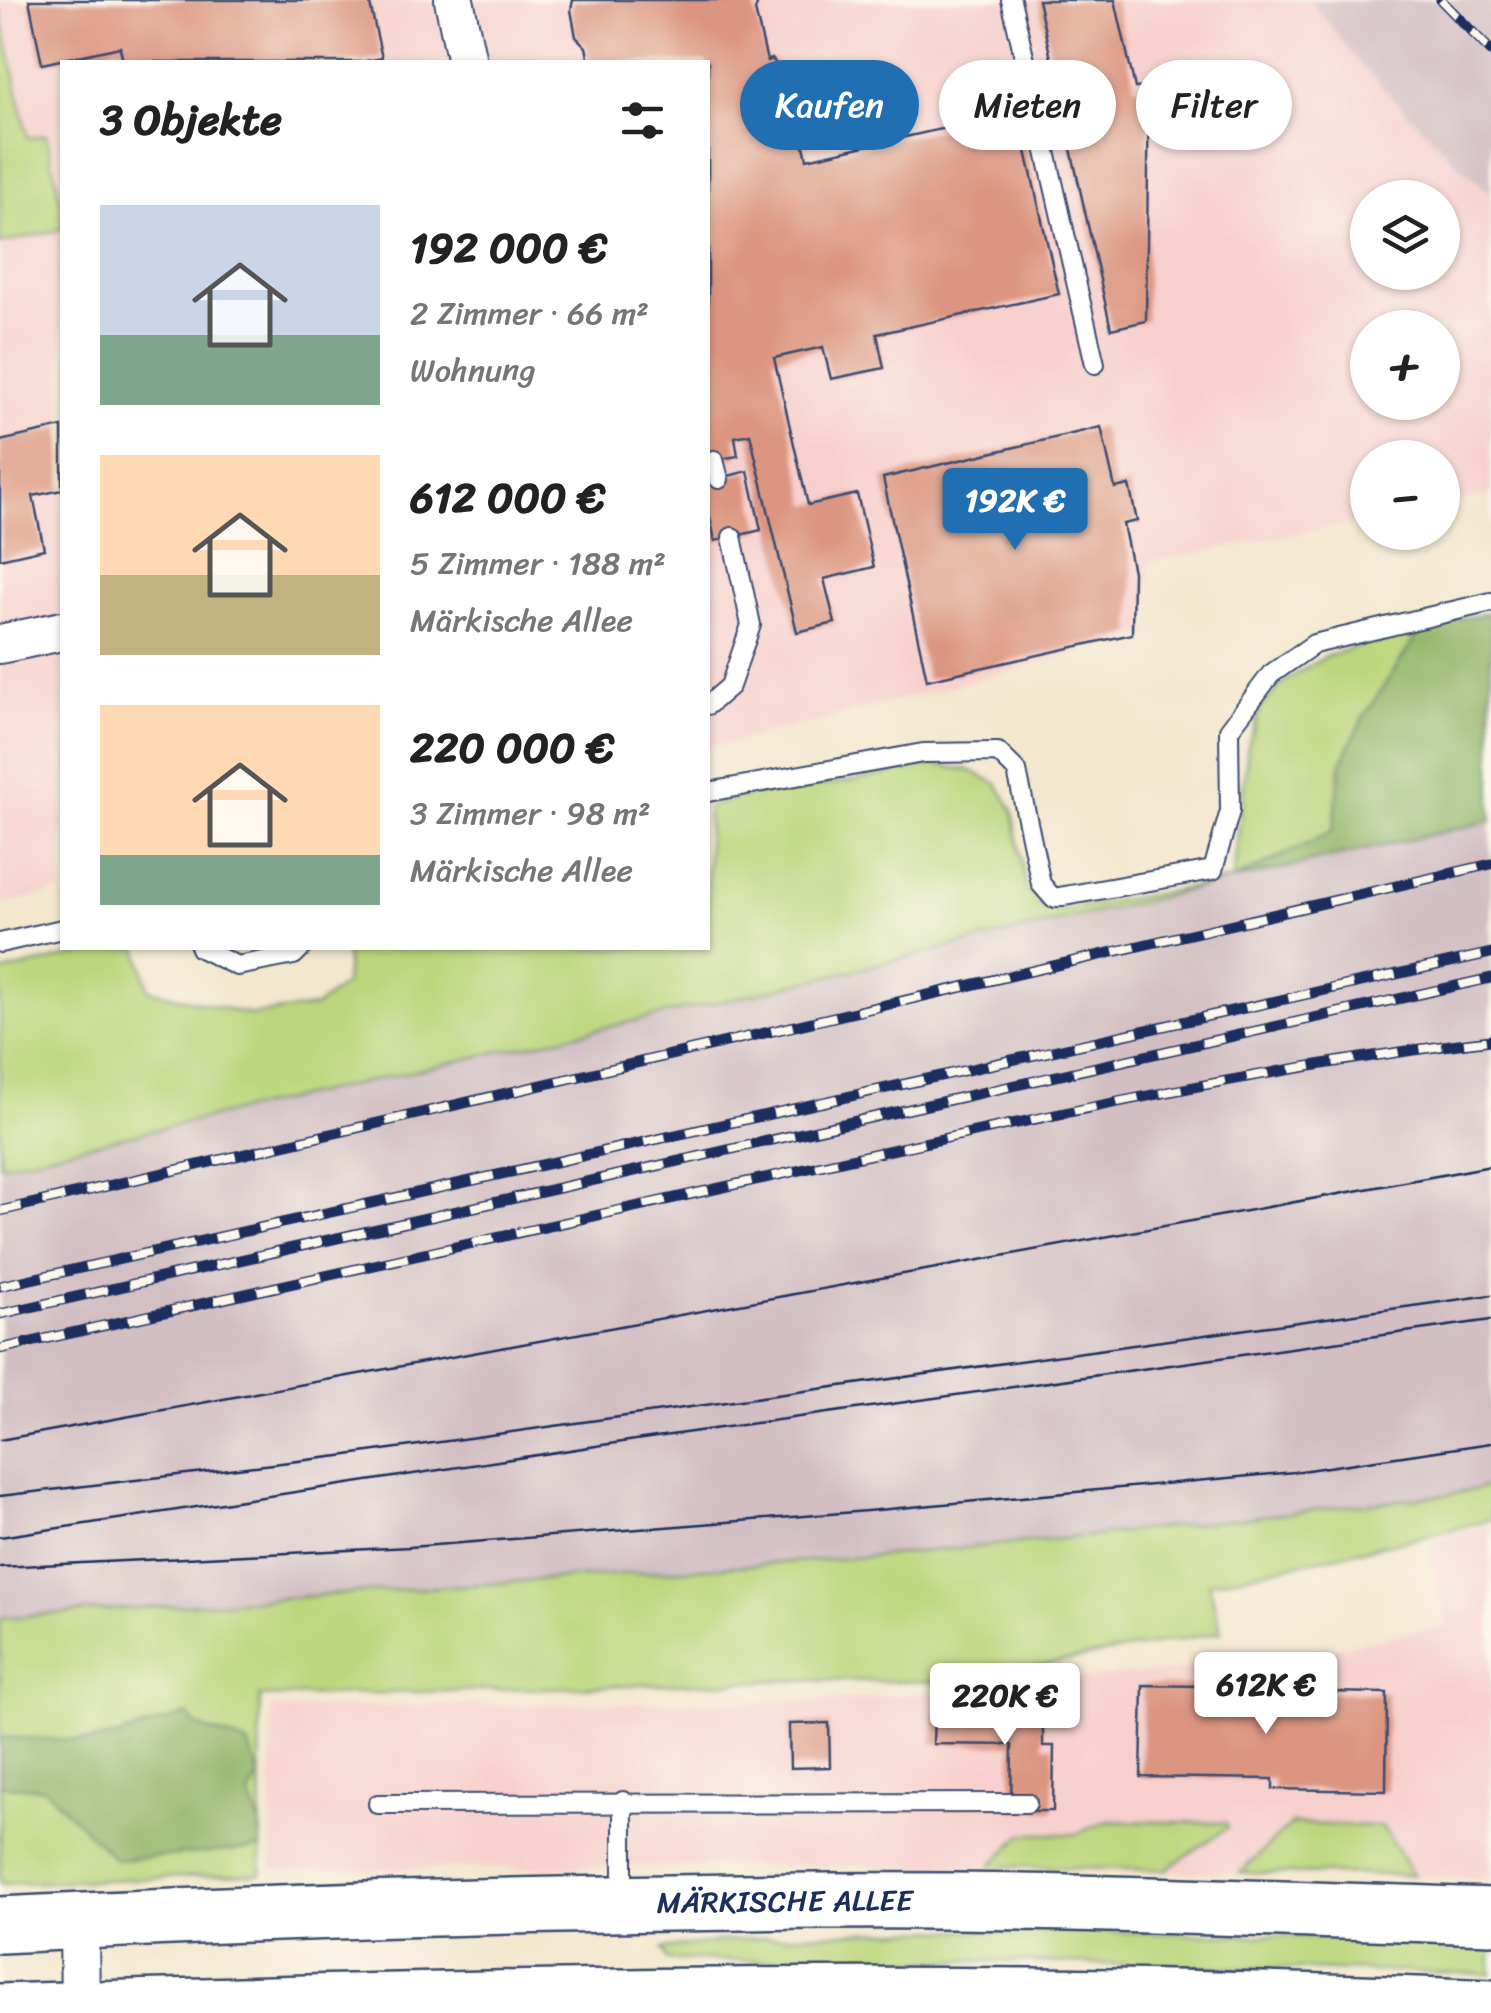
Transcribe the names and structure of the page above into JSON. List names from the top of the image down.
{
  "streets": {
    "main road": ["MÄRKISCHE ALLEE"]
  },
  "page": {
    "chip": ["Kaufen", "Mieten", "Filter"],
    "heading": "3 Objekte",
    "map_buttons": ["+", "−"],
    "list": [
      {
        "name": "192 000 €",
        "note": "2 Zimmer · 66 m² · Wohnung"
      },
      {
        "name": "612 000 €",
        "note": "5 Zimmer · 188 m² · Märkische Allee"
      },
      {
        "name": "220 000 €",
        "note": "3 Zimmer · 98 m² · Märkische Allee"
      }
    ],
    "price": ["192K €", "612K €", "220K €"]
  }
}
